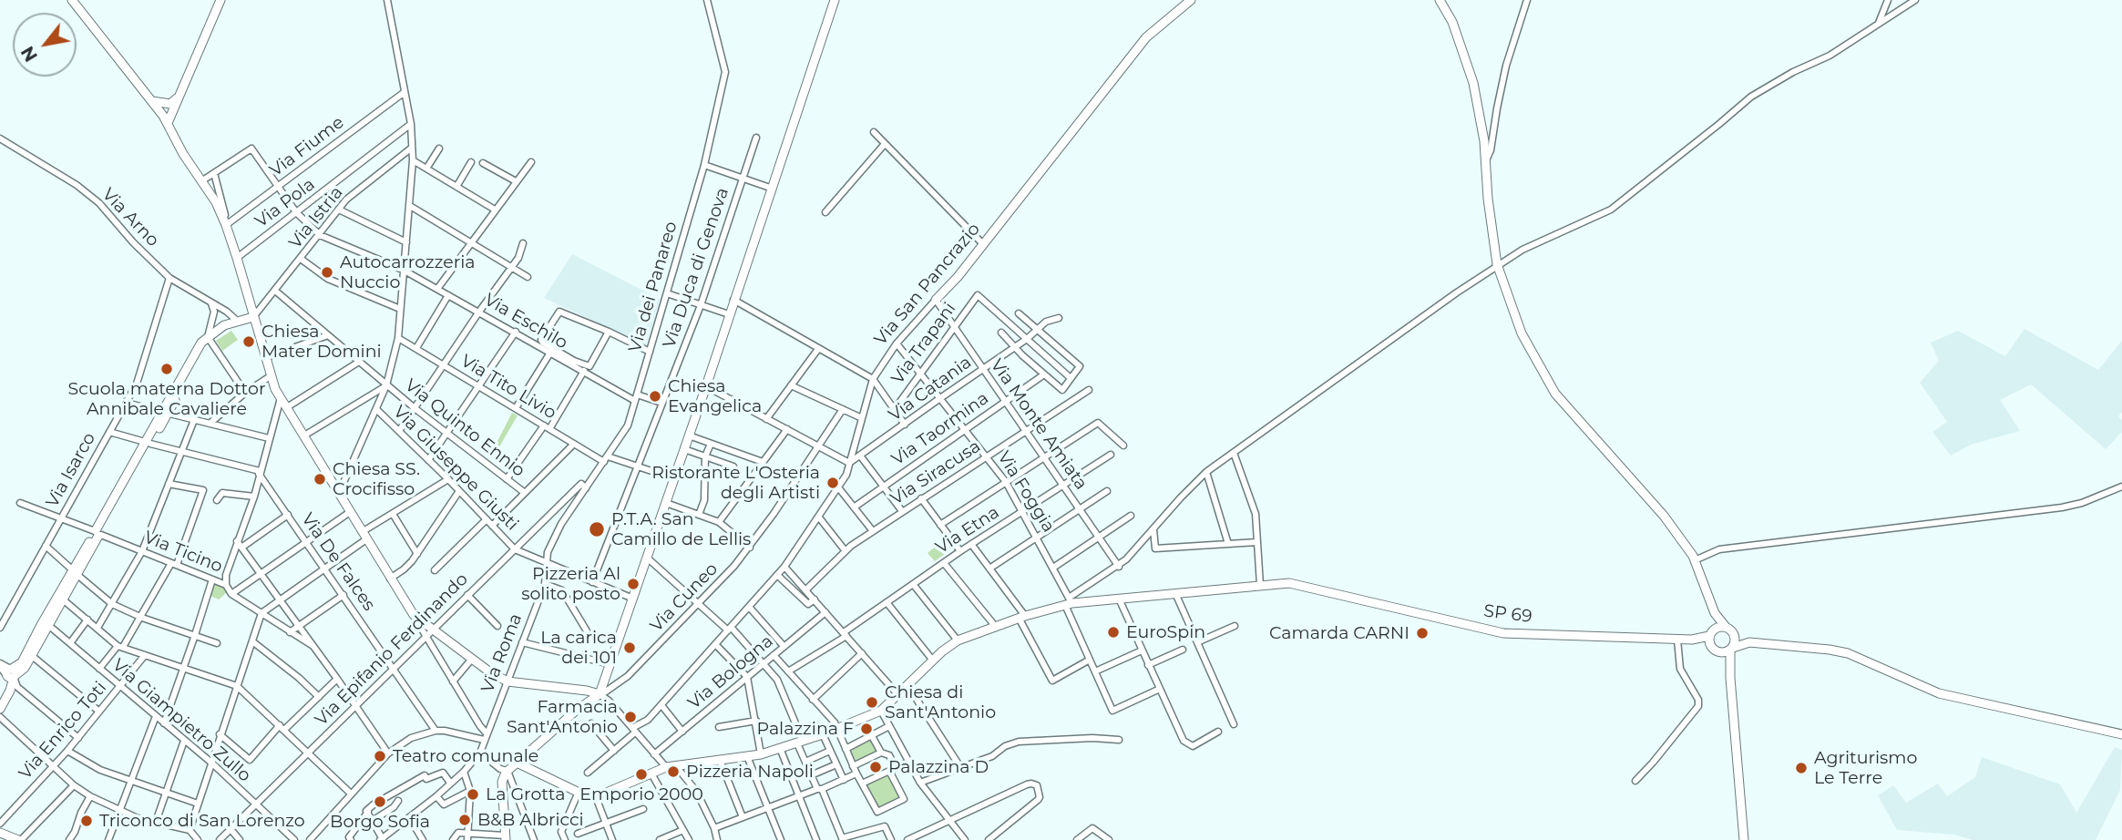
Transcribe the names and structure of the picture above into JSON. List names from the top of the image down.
{
  "streets": {
    "main road": ["Via San Pancrazio", "SP 69"],
    "street": [
      "Via Fiume",
      "Via Pola",
      "Via Arno",
      "Via Istria",
      "Via Duca di Genova",
      "Via dei Panareo",
      "Via Eschilo",
      "Via Trapani",
      "Via Tito Livio",
      "Via Catania",
      "Via Monte Amiata",
      "Via Quinto Ennio",
      "Via Taormina",
      "Via Giuseppe Giusti",
      "Via Isarco",
      "Via Siracusa",
      "Via Foggia",
      "Via Etna",
      "Via Ticino",
      "Via De Falces",
      "Via Cuneo",
      "Via Epifanio Ferdinando",
      "Via Roma",
      "Via Bologna",
      "Via Giampietro Zullo",
      "Via Enrico Toti"
    ]
  },
  "crossings": [
    ["Via Arno", "Via Isarco"],
    ["Via Istria", "Via Eschilo"],
    ["Via Istria", "Via Quinto Ennio"],
    ["Via Duca di Genova", "Via Eschilo"],
    ["Via Duca di Genova", "Via Tito Livio"],
    ["Via Duca di Genova", "Via Giuseppe Giusti"],
    ["Via San Pancrazio", "Via Catania"],
    ["Via San Pancrazio", "Via Monte Amiata"],
    ["Via San Pancrazio", "Via Foggia"],
    ["Via dei Panareo", "Via Eschilo"],
    ["Via dei Panareo", "Via Tito Livio"],
    ["Via dei Panareo", "Via Giuseppe Giusti"],
    ["Via dei Panareo", "Via Epifanio Ferdinando"],
    ["Via dei Panareo", "Via Roma"],
    ["Via Trapani", "Via Catania"],
    ["Via Trapani", "Via Monte Amiata"],
    ["Via Trapani", "Via Foggia"],
    ["Via Catania", "Via Monte Amiata"],
    ["Via Catania", "Via Foggia"],
    ["Via Monte Amiata", "Via Taormina"],
    ["Via Monte Amiata", "Via Siracusa"],
    ["Via Monte Amiata", "Via Etna"],
    ["Via Taormina", "Via Foggia"],
    ["Via Giuseppe Giusti", "Via Epifanio Ferdinando"],
    ["Via Giuseppe Giusti", "Via Roma"],
    ["Via Isarco", "Via Ticino"],
    ["Via Siracusa", "Via Foggia"],
    ["Via Foggia", "Via Etna"],
    ["Via Foggia", "SP 69"],
    ["Via De Falces", "Via Epifanio Ferdinando"],
    ["Via Epifanio Ferdinando", "Via Giampietro Zullo"],
    ["Via Giampietro Zullo", "Via Enrico Toti"]
  ],
  "places": [
    "Autocarrozzeria Nuccio",
    "Chiesa Mater Domini",
    "Scuola materna Dottor Annibale Cavaliere",
    "Chiesa Evangelica",
    "Chiesa SS. Crocifisso",
    "Ristorante L'Osteria degli Artisti",
    "P.T.A. San Camillo de Lellis",
    "Pizzeria Al solito posto",
    "EuroSpin",
    "Camarda CARNI",
    "La carica dei 101",
    "Chiesa di Sant'Antonio",
    "Farmacia Sant'Antonio",
    "Palazzina F",
    "Teatro comunale",
    "Palazzina D",
    "Agriturismo Le Terre",
    "Pizzeria Napoli",
    "Emporio 2000",
    "La Grotta",
    "Borgo Sofia",
    "B&B Albricci",
    "Triconco di San Lorenzo"
  ],
  "north": "bottom left"
}
